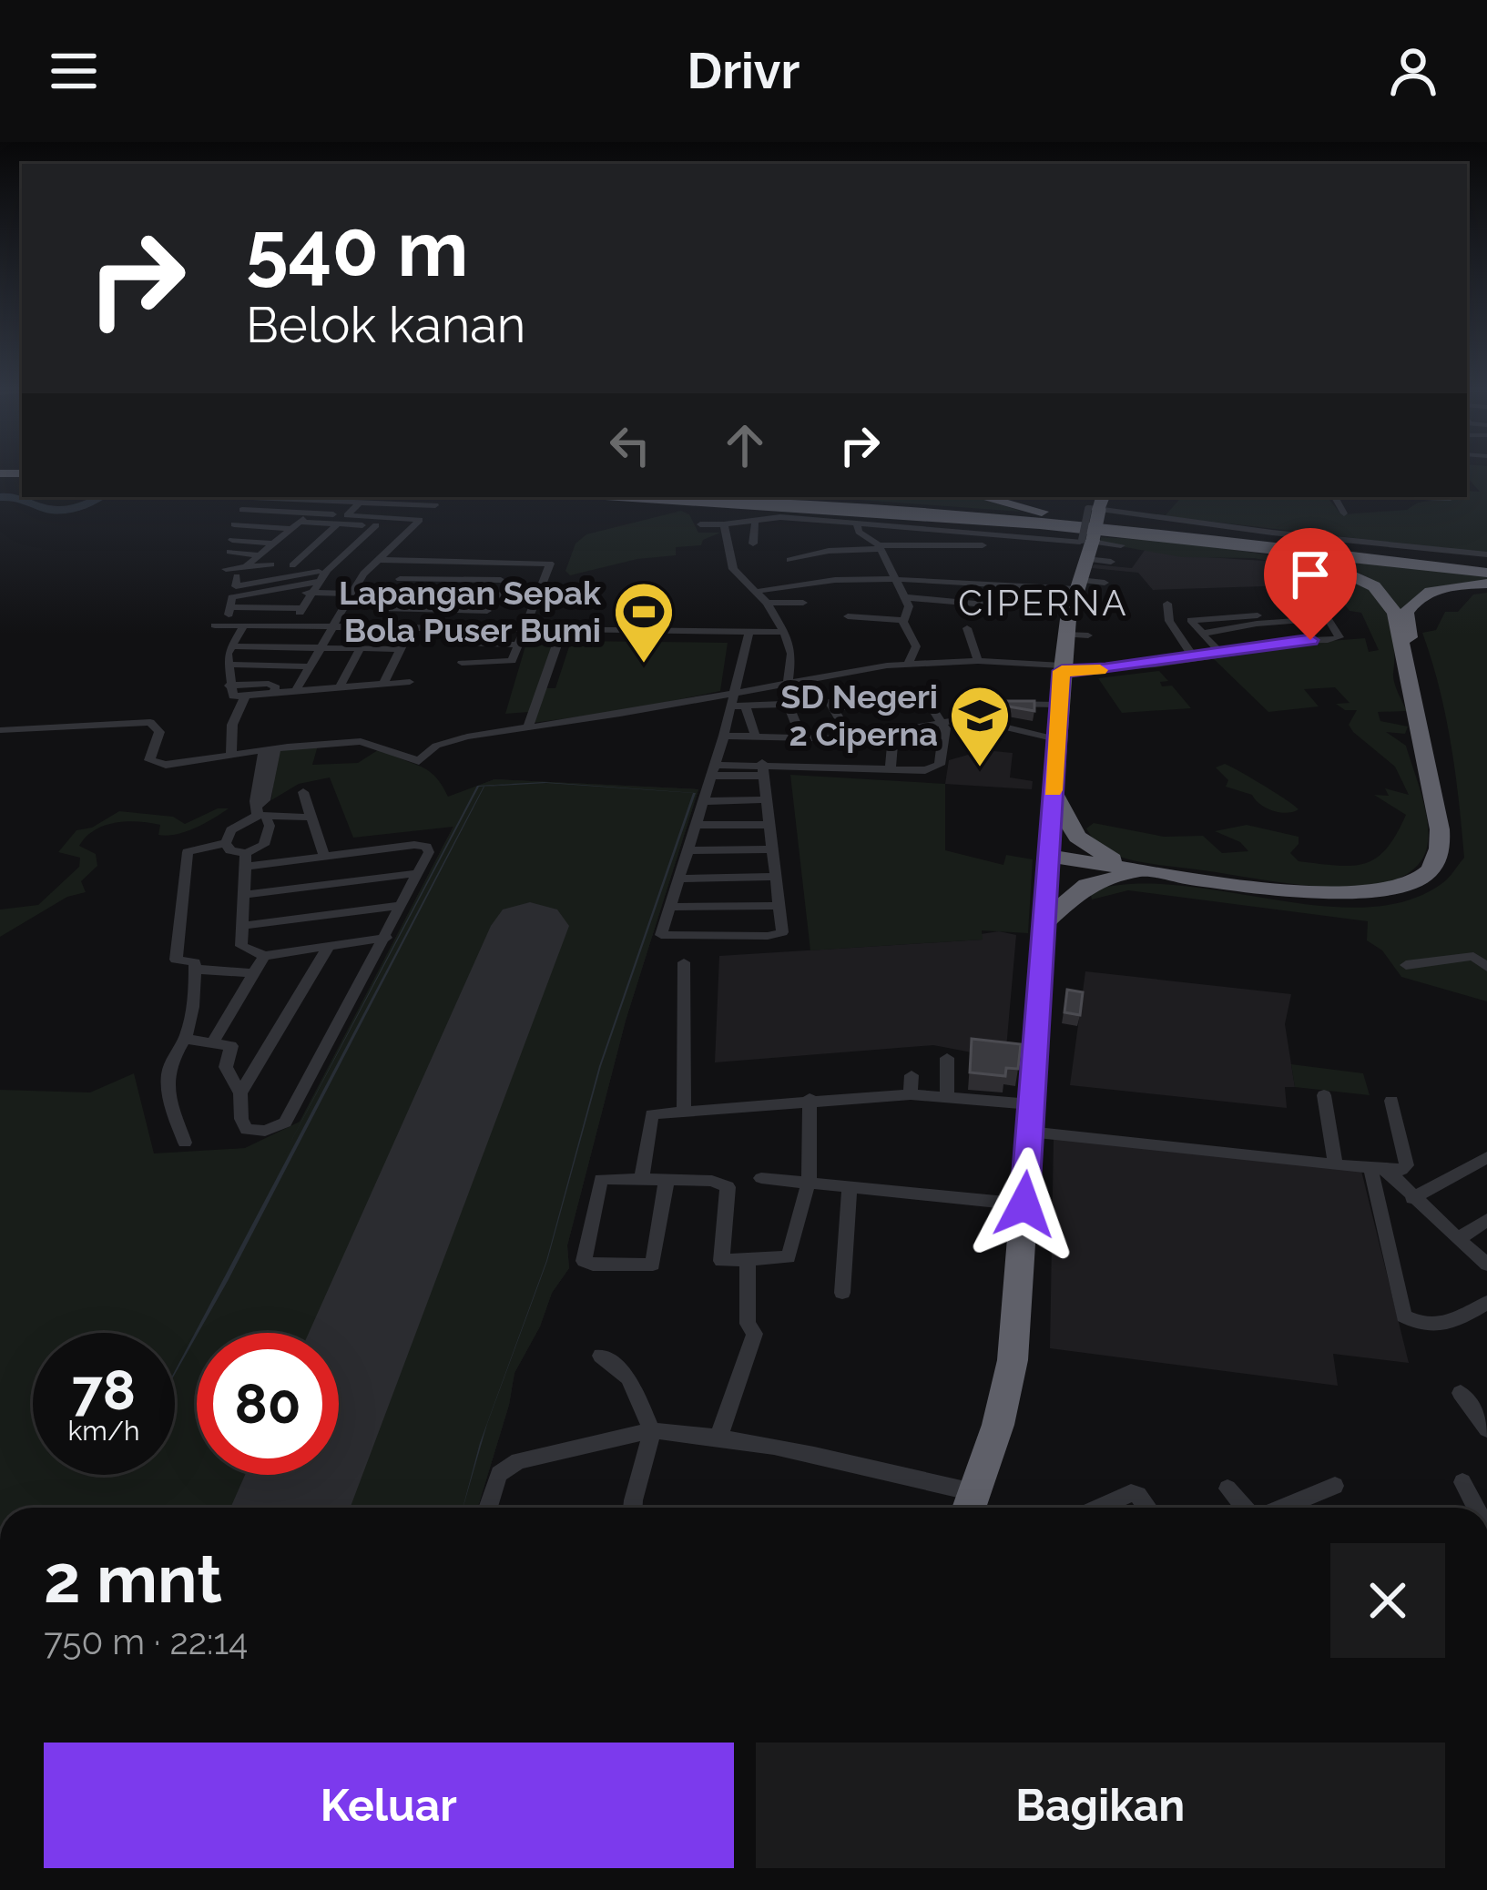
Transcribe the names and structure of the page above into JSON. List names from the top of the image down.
{
  "districts": ["CIPERNA"],
  "places": {
    "sports": ["Lapangan Sepak Bola Puser Bumi"],
    "school or university": ["SD Negeri 2 Ciperna"]
  },
  "page": {
    "header": "Drivr",
    "turn": ["540 m", "Belok kanan"],
    "speed": "78 km/h",
    "limit": "80",
    "heading": ["2 mnt", "750 m · 22:14"],
    "buttons": ["Keluar", "Bagikan"]
  }
}
